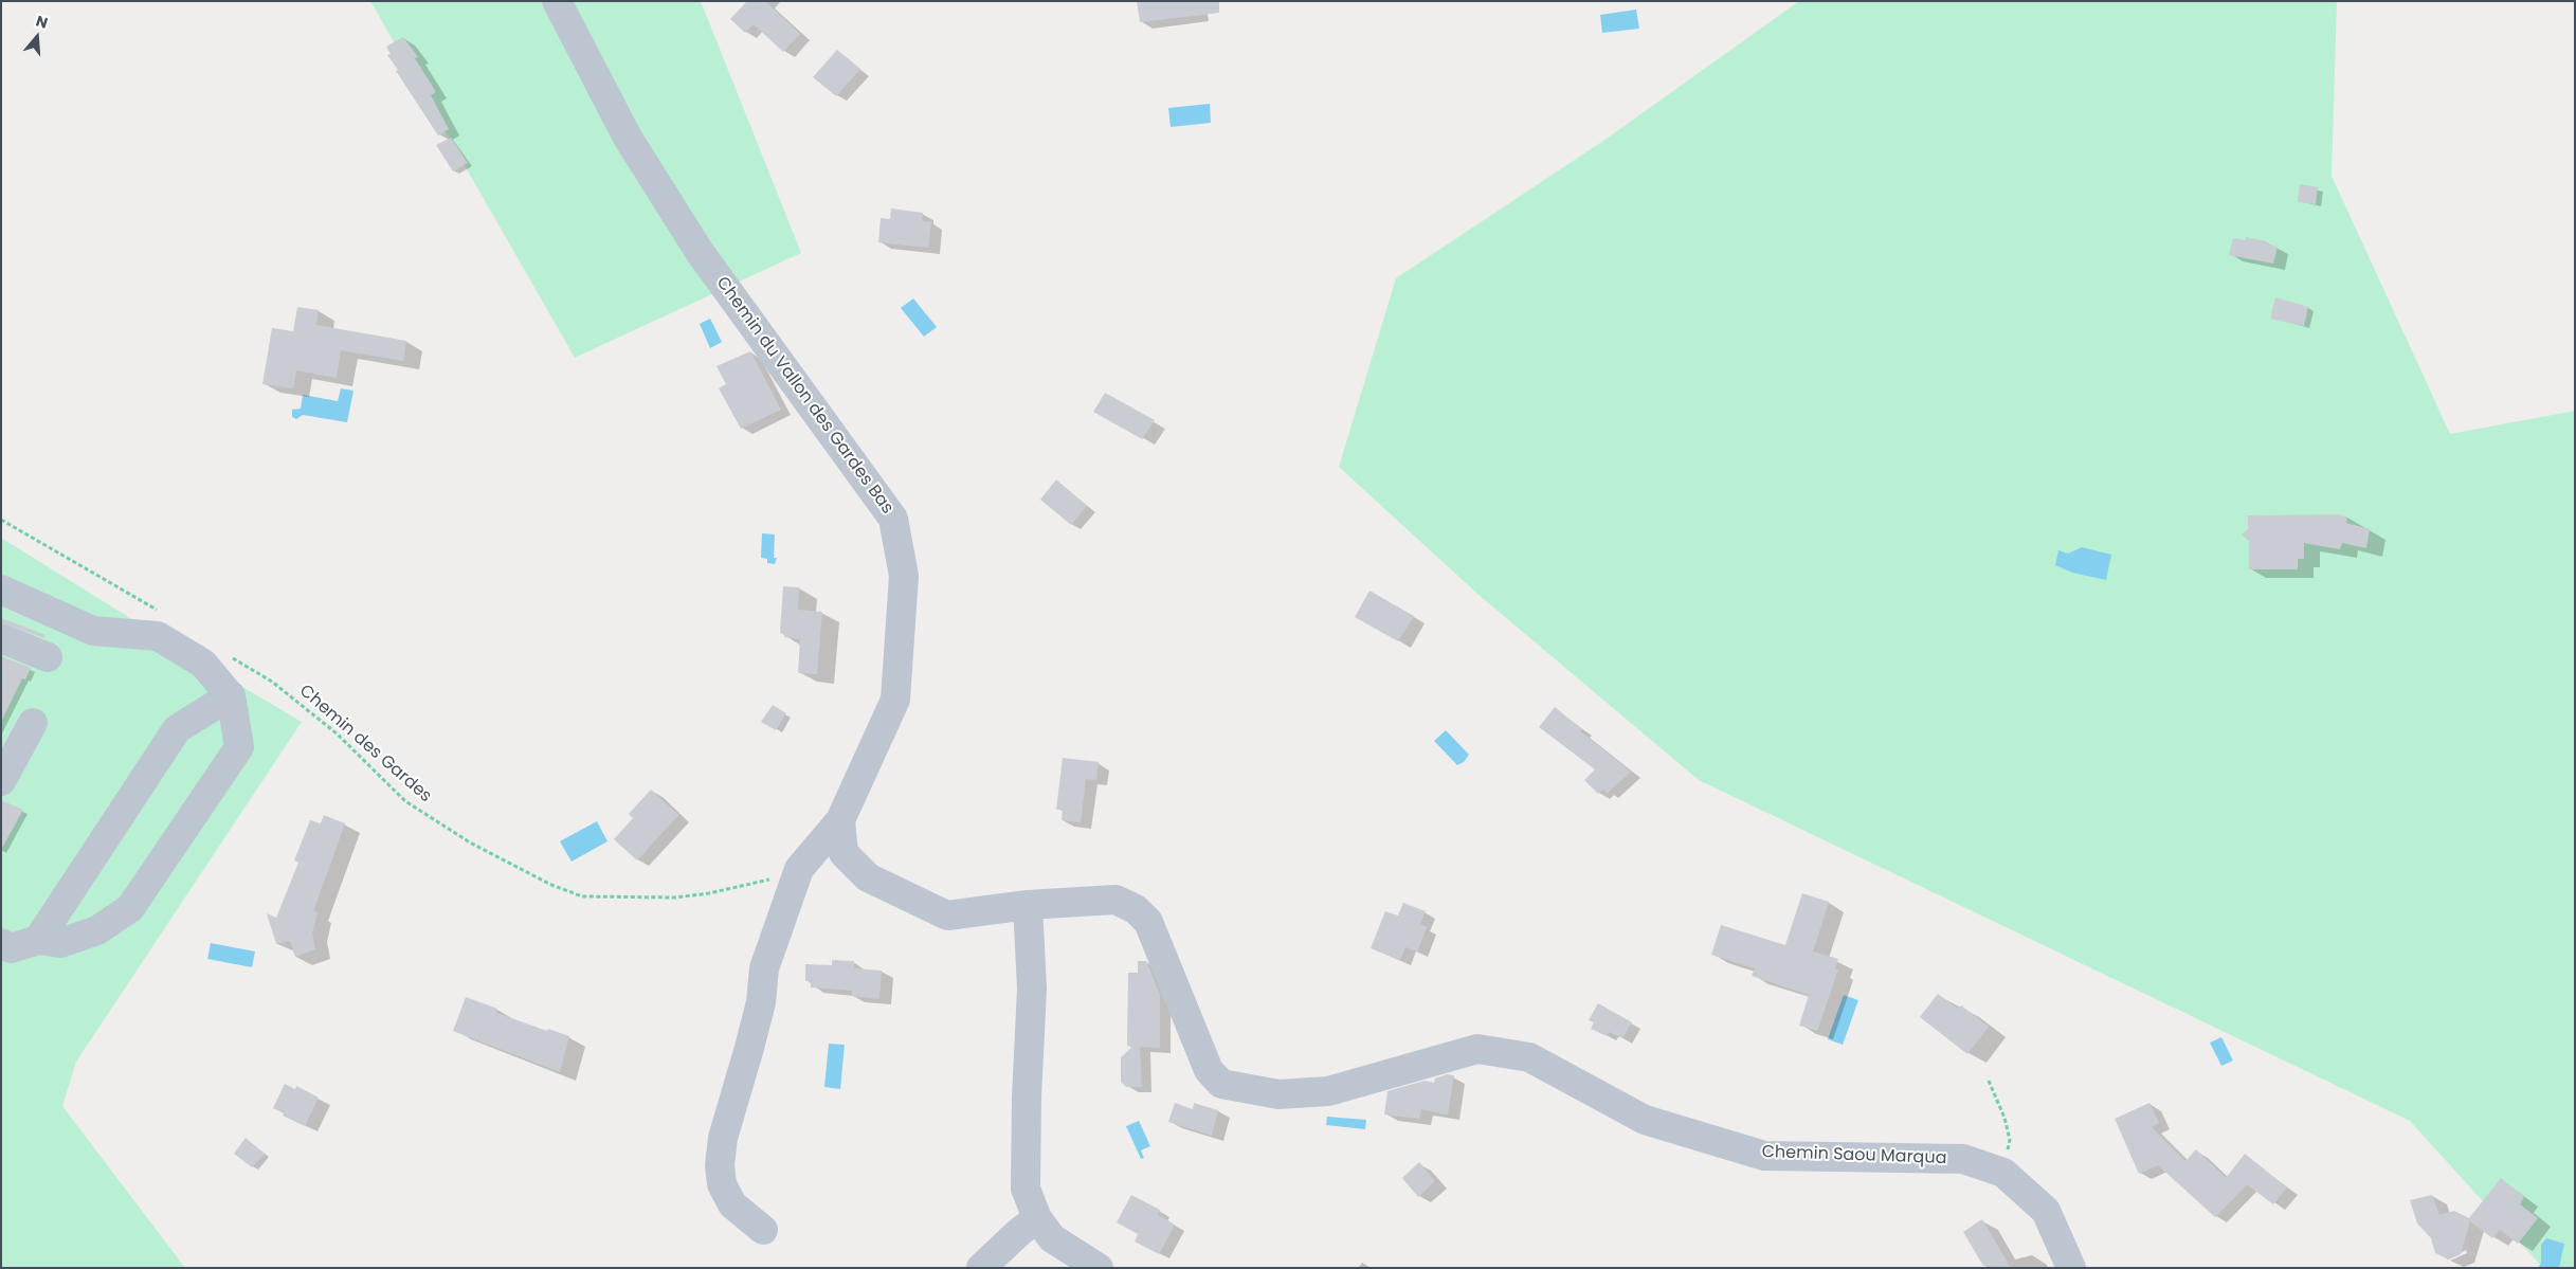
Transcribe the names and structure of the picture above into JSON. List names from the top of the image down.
{
  "streets": {
    "street": ["Chemin du Vallon des Gardes Bas", "Chemin Saou Marqua"],
    "path": ["Chemin des Gardes"]
  },
  "crossings": [
    ["Chemin du Vallon des Gardes Bas", "Chemin des Gardes"]
  ],
  "north": "top"
}
